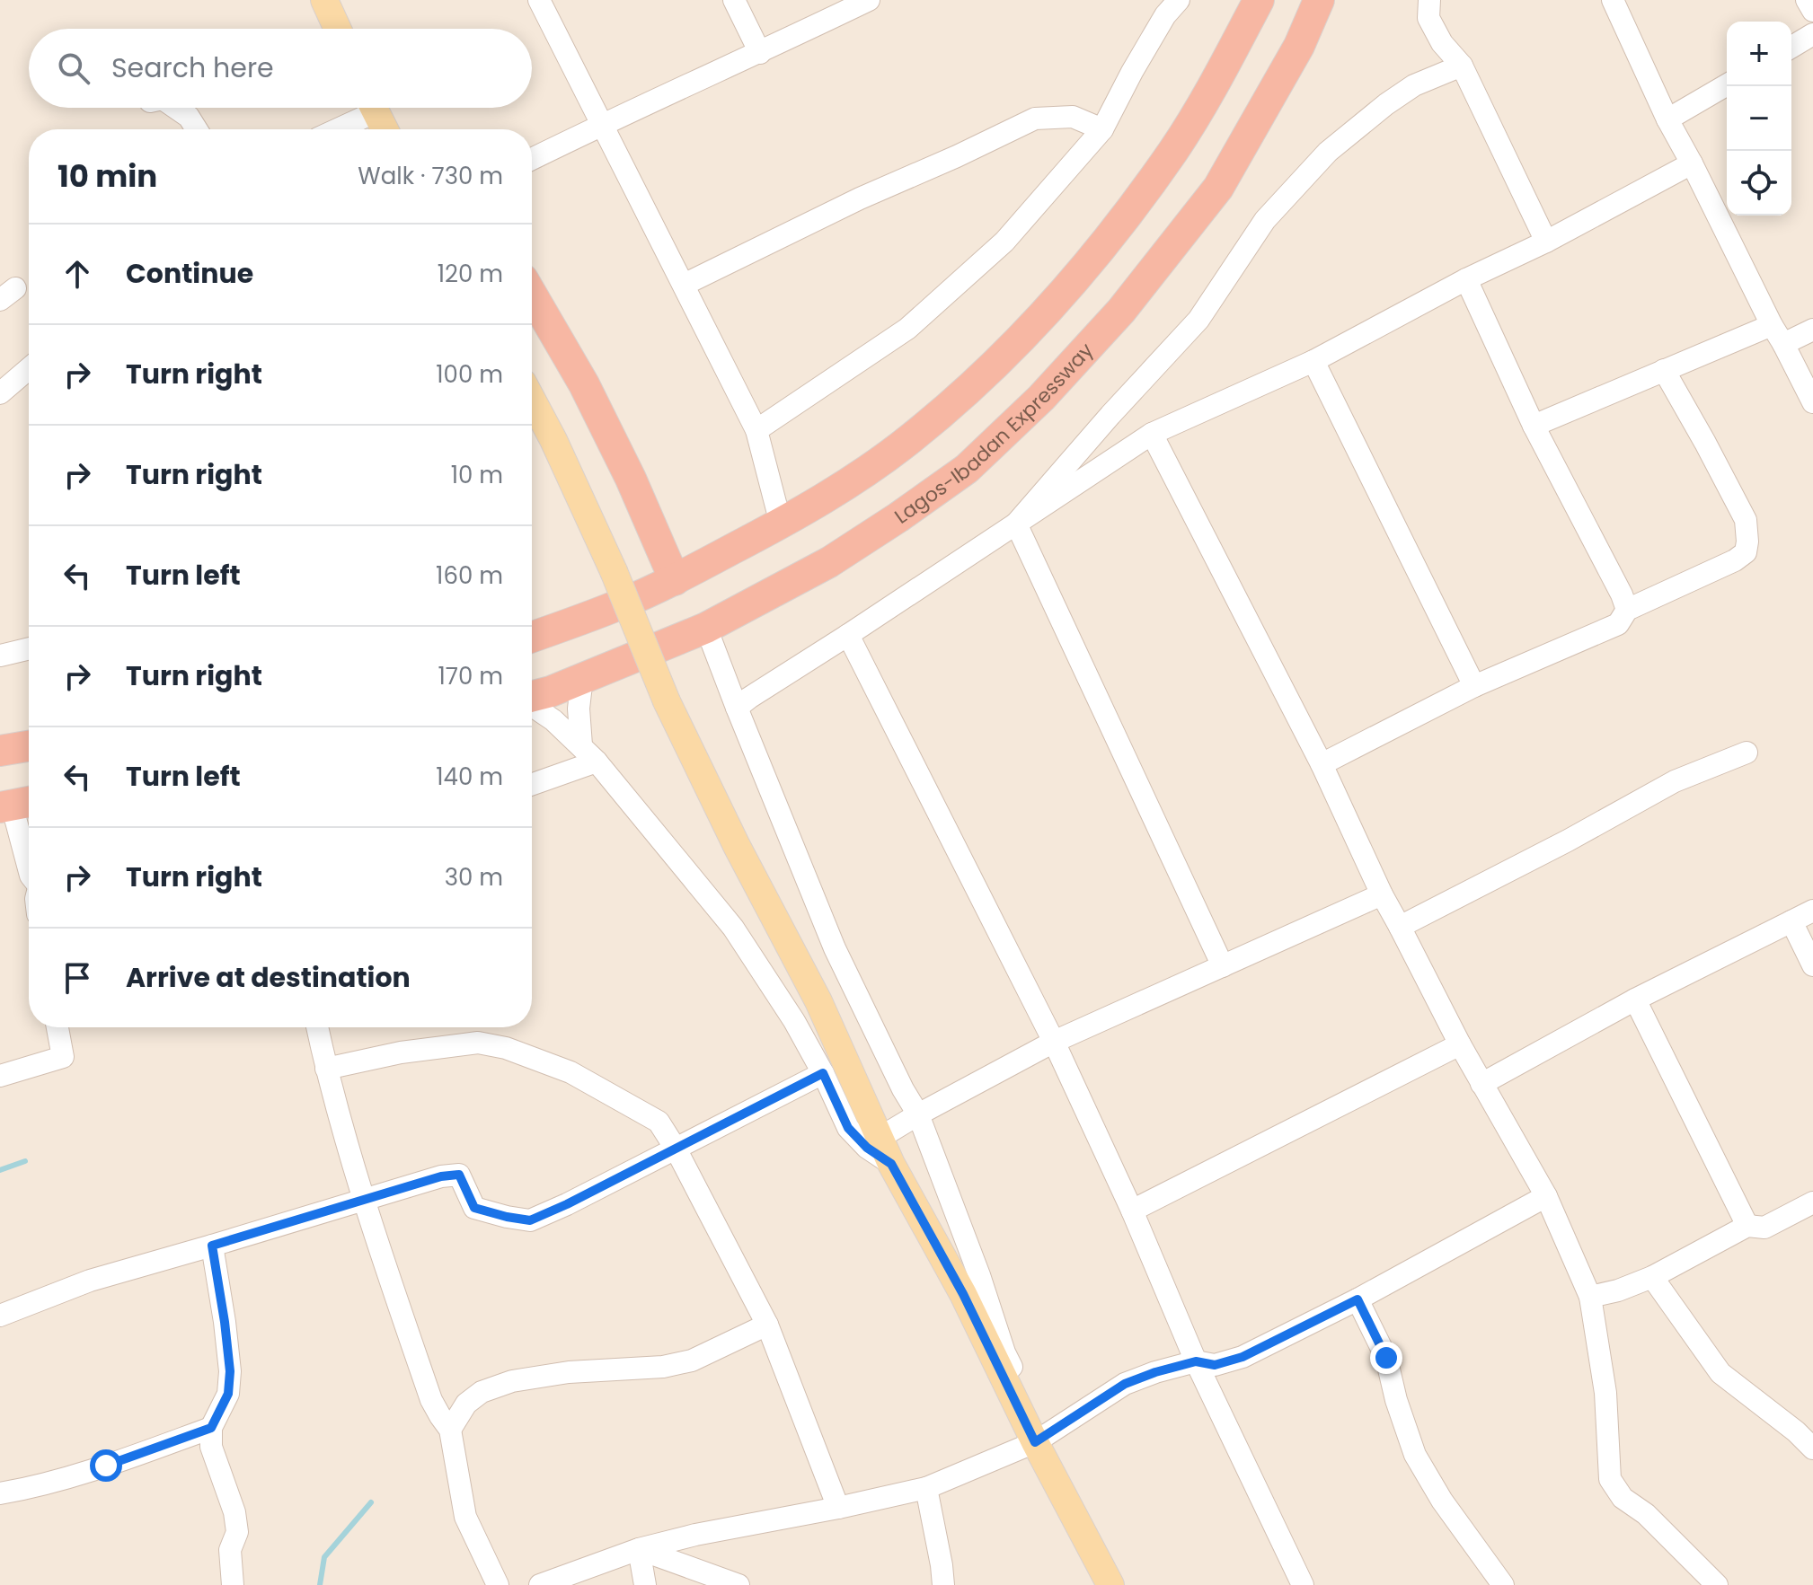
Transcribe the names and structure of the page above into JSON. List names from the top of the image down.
{
  "streets": {
    "highway": ["Lagos-Ibadan Expressway"]
  },
  "page": {
    "map_buttons": ["+", "−"],
    "search": "Search here",
    "heading": ["10 min", "Walk · 730 m"],
    "list": [
      ["Continue", "120 m"],
      ["Turn right", "100 m"],
      ["Turn right", "10 m"],
      ["Turn left", "160 m"],
      ["Turn right", "170 m"],
      ["Turn left", "140 m"],
      ["Turn right", "30 m"],
      "Arrive at destination"
    ]
  }
}
